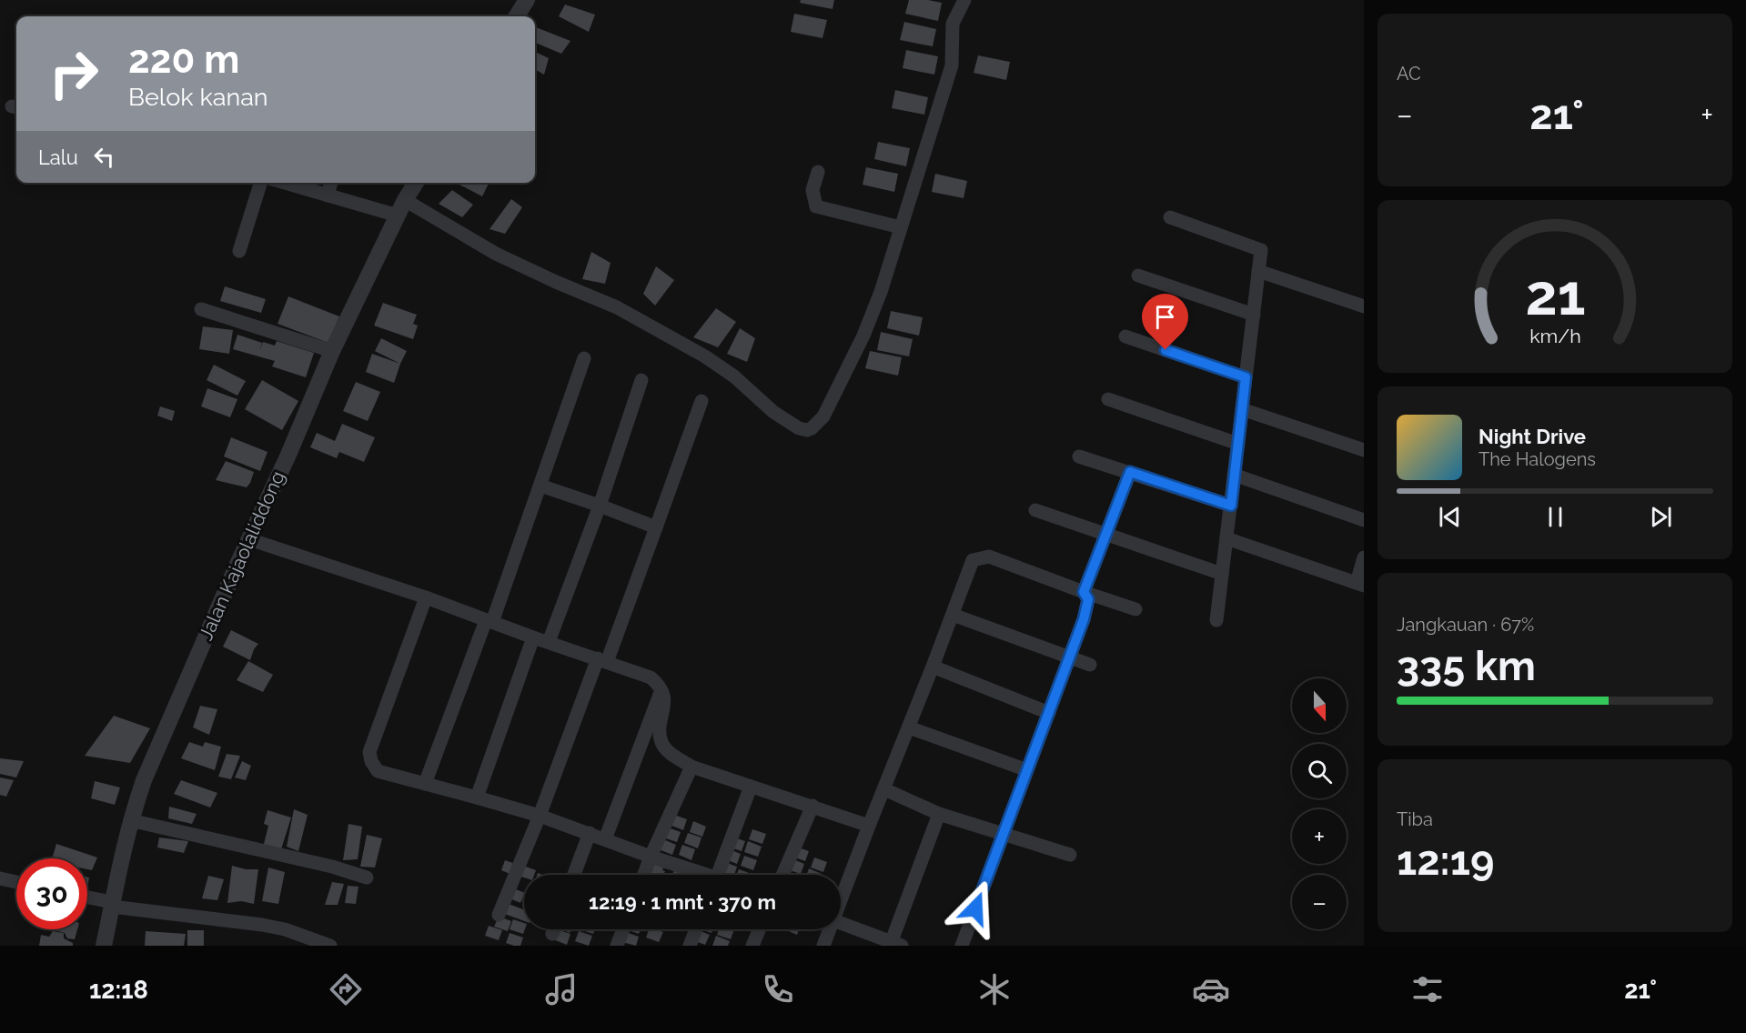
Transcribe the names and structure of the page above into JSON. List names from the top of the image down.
{
  "streets": {
    "street": ["Jalan Kajaolaliddong"]
  },
  "north": "bottom",
  "page": {
    "tile": [
      "AC",
      ["Jangkauan · 67%", "335 km"],
      ["Tiba", "12:19"]
    ],
    "turn": ["220 m", "Belok kanan"],
    "heat": ["−", "21°", "+"],
    "then": "Lalu",
    "song": ["Night Drive", "The Halogens"],
    "map_buttons": ["+", "−"],
    "limit": "30",
    "trip": "12:19 · 1 mnt · 370 m",
    "tabs": ["12:18", "21°"],
    "gauge": ["21", "km/h"]
  }
}
